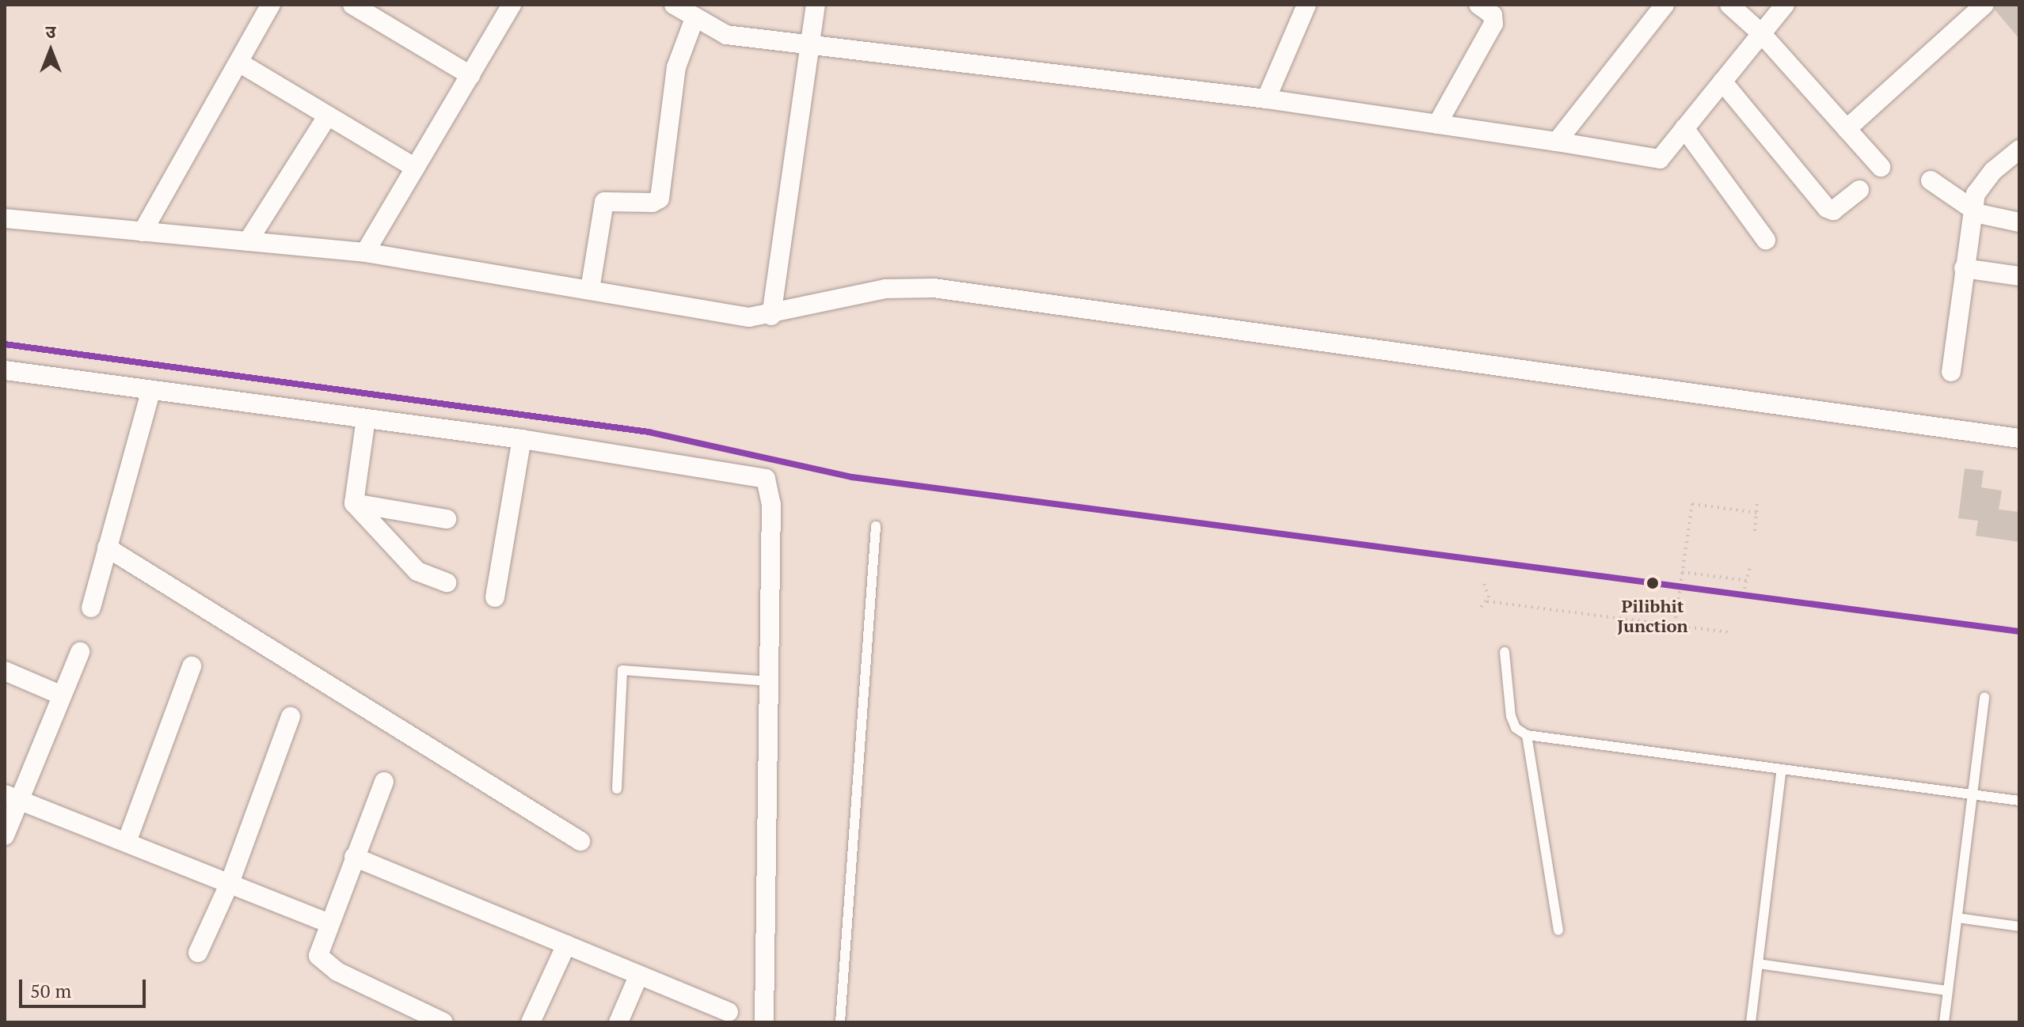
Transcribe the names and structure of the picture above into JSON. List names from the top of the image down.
{
  "places": ["Pilibhit Junction"],
  "scale_bar": "50 m",
  "north": "top"
}
